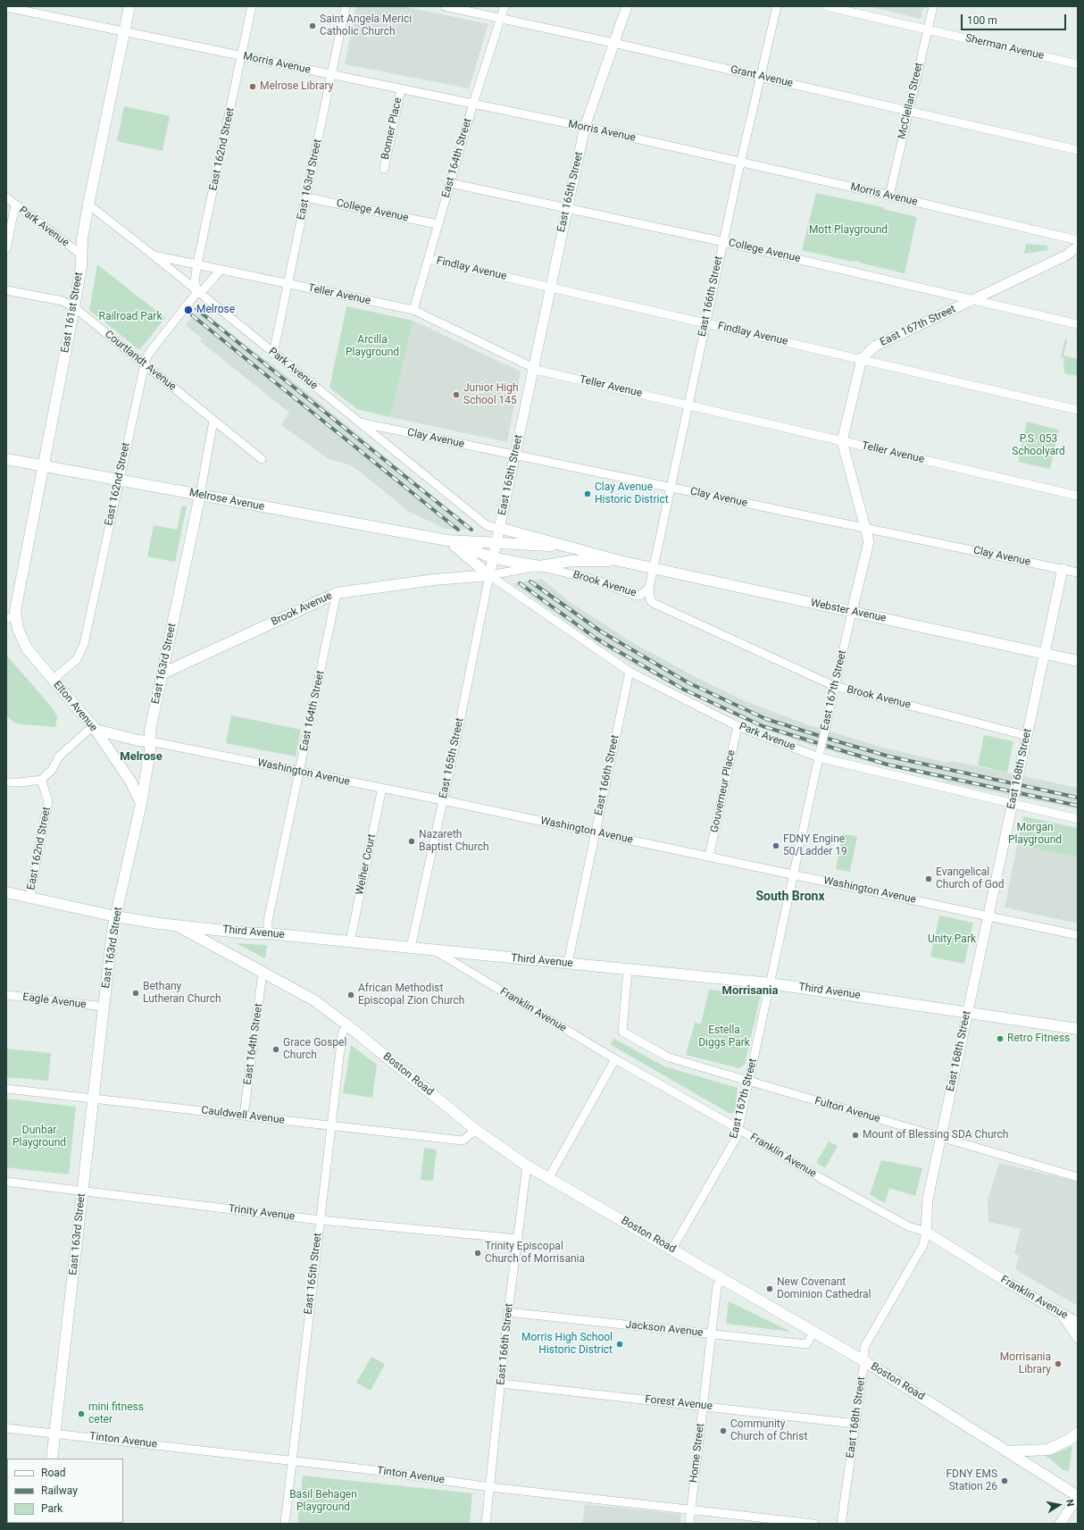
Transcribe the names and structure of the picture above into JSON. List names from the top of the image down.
{
  "streets": {
    "main road": [
      "East 163rd Street",
      "East 161st Street",
      "Melrose Avenue",
      "Brook Avenue",
      "Webster Avenue",
      "Elton Avenue",
      "Washington Avenue",
      "Third Avenue",
      "Boston Road"
    ],
    "street": [
      "Sherman Avenue",
      "Morris Avenue",
      "Grant Avenue",
      "McClellan Street",
      "Bonner Place",
      "East 162nd Street",
      "East 164th Street",
      "East 165th Street",
      "College Avenue",
      "Park Avenue",
      "Findlay Avenue",
      "Teller Avenue",
      "East 166th Street",
      "East 167th Street",
      "Courtlandt Avenue",
      "Clay Avenue",
      "East 168th Street",
      "Gouverneur Place",
      "Weiher Court",
      "Eagle Avenue",
      "Franklin Avenue",
      "Fulton Avenue",
      "Cauldwell Avenue",
      "Trinity Avenue",
      "Jackson Avenue",
      "Forest Avenue",
      "Tinton Avenue",
      "Home Street"
    ]
  },
  "crossings": [
    ["Sherman Avenue", "McClellan Street"],
    ["Morris Avenue", "McClellan Street"],
    ["Morris Avenue", "Bonner Place"],
    ["Morris Avenue", "East 162nd Street"],
    ["Morris Avenue", "East 164th Street"],
    ["Morris Avenue", "East 163rd Street"],
    ["Morris Avenue", "East 165th Street"],
    ["Morris Avenue", "East 166th Street"],
    ["Morris Avenue", "East 161st Street"],
    ["Grant Avenue", "McClellan Street"],
    ["Grant Avenue", "East 164th Street"],
    ["Grant Avenue", "East 165th Street"],
    ["Grant Avenue", "East 166th Street"],
    ["East 162nd Street", "Park Avenue"],
    ["East 162nd Street", "Teller Avenue"],
    ["East 162nd Street", "Courtlandt Avenue"],
    ["East 162nd Street", "Melrose Avenue"],
    ["East 162nd Street", "Elton Avenue"],
    ["East 162nd Street", "Third Avenue"],
    ["East 164th Street", "College Avenue"],
    ["East 164th Street", "Findlay Avenue"],
    ["East 164th Street", "Teller Avenue"],
    ["East 164th Street", "Brook Avenue"],
    ["East 164th Street", "Washington Avenue"],
    ["East 164th Street", "Third Avenue"],
    ["East 164th Street", "Boston Road"],
    ["East 164th Street", "Cauldwell Avenue"],
    ["East 163rd Street", "College Avenue"],
    ["East 163rd Street", "Park Avenue"],
    ["East 163rd Street", "Teller Avenue"],
    ["East 163rd Street", "Courtlandt Avenue"],
    ["East 163rd Street", "Melrose Avenue"],
    ["East 163rd Street", "Brook Avenue"],
    ["East 163rd Street", "Elton Avenue"],
    ["East 163rd Street", "Washington Avenue"],
    ["East 163rd Street", "Third Avenue"],
    ["East 163rd Street", "Eagle Avenue"],
    ["East 163rd Street", "Cauldwell Avenue"],
    ["East 163rd Street", "Trinity Avenue"],
    ["East 163rd Street", "Tinton Avenue"],
    ["East 165th Street", "College Avenue"],
    ["East 165th Street", "Park Avenue"],
    ["East 165th Street", "Findlay Avenue"],
    ["East 165th Street", "Teller Avenue"],
    ["East 165th Street", "Clay Avenue"],
    ["East 165th Street", "Melrose Avenue"],
    ["East 165th Street", "Brook Avenue"],
    ["East 165th Street", "Webster Avenue"],
    ["East 165th Street", "Washington Avenue"],
    ["East 165th Street", "Third Avenue"],
    ["East 165th Street", "Boston Road"],
    ["East 165th Street", "Cauldwell Avenue"],
    ["East 165th Street", "Trinity Avenue"],
    ["East 165th Street", "Tinton Avenue"],
    ["College Avenue", "East 166th Street"],
    ["College Avenue", "East 167th Street"],
    ["Park Avenue", "Teller Avenue"],
    ["Park Avenue", "East 166th Street"],
    ["Park Avenue", "East 161st Street"],
    ["Park Avenue", "East 167th Street"],
    ["Park Avenue", "Clay Avenue"],
    ["Park Avenue", "Brook Avenue"],
    ["Park Avenue", "Webster Avenue"],
    ["Park Avenue", "East 168th Street"],
    ["Park Avenue", "Gouverneur Place"],
    ["Findlay Avenue", "East 166th Street"],
    ["Findlay Avenue", "East 167th Street"],
    ["Teller Avenue", "East 166th Street"],
    ["Teller Avenue", "East 167th Street"],
    ["East 166th Street", "Clay Avenue"],
    ["East 166th Street", "Brook Avenue"],
    ["East 166th Street", "Webster Avenue"],
    ["East 166th Street", "Washington Avenue"],
    ["East 166th Street", "Third Avenue"],
    ["East 166th Street", "Boston Road"],
    ["East 166th Street", "Trinity Avenue"],
    ["East 166th Street", "Jackson Avenue"],
    ["East 166th Street", "Forest Avenue"],
    ["East 166th Street", "Tinton Avenue"],
    ["East 161st Street", "Courtlandt Avenue"],
    ["East 161st Street", "Melrose Avenue"],
    ["East 161st Street", "Elton Avenue"],
    ["East 167th Street", "Clay Avenue"],
    ["East 167th Street", "Brook Avenue"],
    ["East 167th Street", "Webster Avenue"],
    ["East 167th Street", "Washington Avenue"],
    ["East 167th Street", "Third Avenue"],
    ["East 167th Street", "Franklin Avenue"],
    ["East 167th Street", "Boston Road"],
    ["East 167th Street", "Fulton Avenue"],
    ["Clay Avenue", "East 168th Street"],
    ["Melrose Avenue", "Webster Avenue"],
    ["Brook Avenue", "Webster Avenue"],
    ["Brook Avenue", "East 168th Street"],
    ["Webster Avenue", "East 168th Street"],
    ["Elton Avenue", "Washington Avenue"],
    ["East 168th Street", "Washington Avenue"],
    ["East 168th Street", "Third Avenue"],
    ["East 168th Street", "Franklin Avenue"],
    ["East 168th Street", "Boston Road"],
    ["East 168th Street", "Fulton Avenue"],
    ["East 168th Street", "Forest Avenue"],
    ["Washington Avenue", "Gouverneur Place"],
    ["Washington Avenue", "Weiher Court"],
    ["Weiher Court", "Third Avenue"],
    ["Third Avenue", "Franklin Avenue"],
    ["Third Avenue", "Boston Road"],
    ["Third Avenue", "Fulton Avenue"],
    ["Boston Road", "Cauldwell Avenue"],
    ["Boston Road", "Jackson Avenue"],
    ["Boston Road", "Home Street"],
    ["Jackson Avenue", "Home Street"],
    ["Forest Avenue", "Home Street"],
    ["Tinton Avenue", "Home Street"]
  ],
  "districts": ["Melrose", "South Bronx", "Morrisania"],
  "parks": [
    "Mott Playground",
    "Railroad Park",
    "Arcilla Playground",
    "P.S. 053 Schoolyard",
    "Morgan Playground",
    "Unity Park",
    "Estella Diggs Park",
    "Dunbar Playground",
    "Basil Behagen Playground"
  ],
  "places": [
    "Saint Angela Merici Catholic Church",
    "Melrose Library",
    "Melrose",
    "Junior High School 145",
    "Clay Avenue Historic District",
    "Nazareth Baptist Church",
    "FDNY Engine 50/Ladder 19",
    "Evangelical Church of God",
    "Bethany Lutheran Church",
    "African Methodist Episcopal Zion Church",
    "Retro Fitness",
    "Grace Gospel Church",
    "Mount of Blessing SDA Church",
    "Trinity Episcopal Church of Morrisania",
    "New Covenant Dominion Cathedral",
    "Morris High School Historic District",
    "Morrisania Library",
    "mini fitness ceter",
    "Community Church of Christ",
    "FDNY EMS Station 26"
  ],
  "legend": ["Road", "Railway", "Park"],
  "scale_bar": "100 m",
  "north": "right"
}
